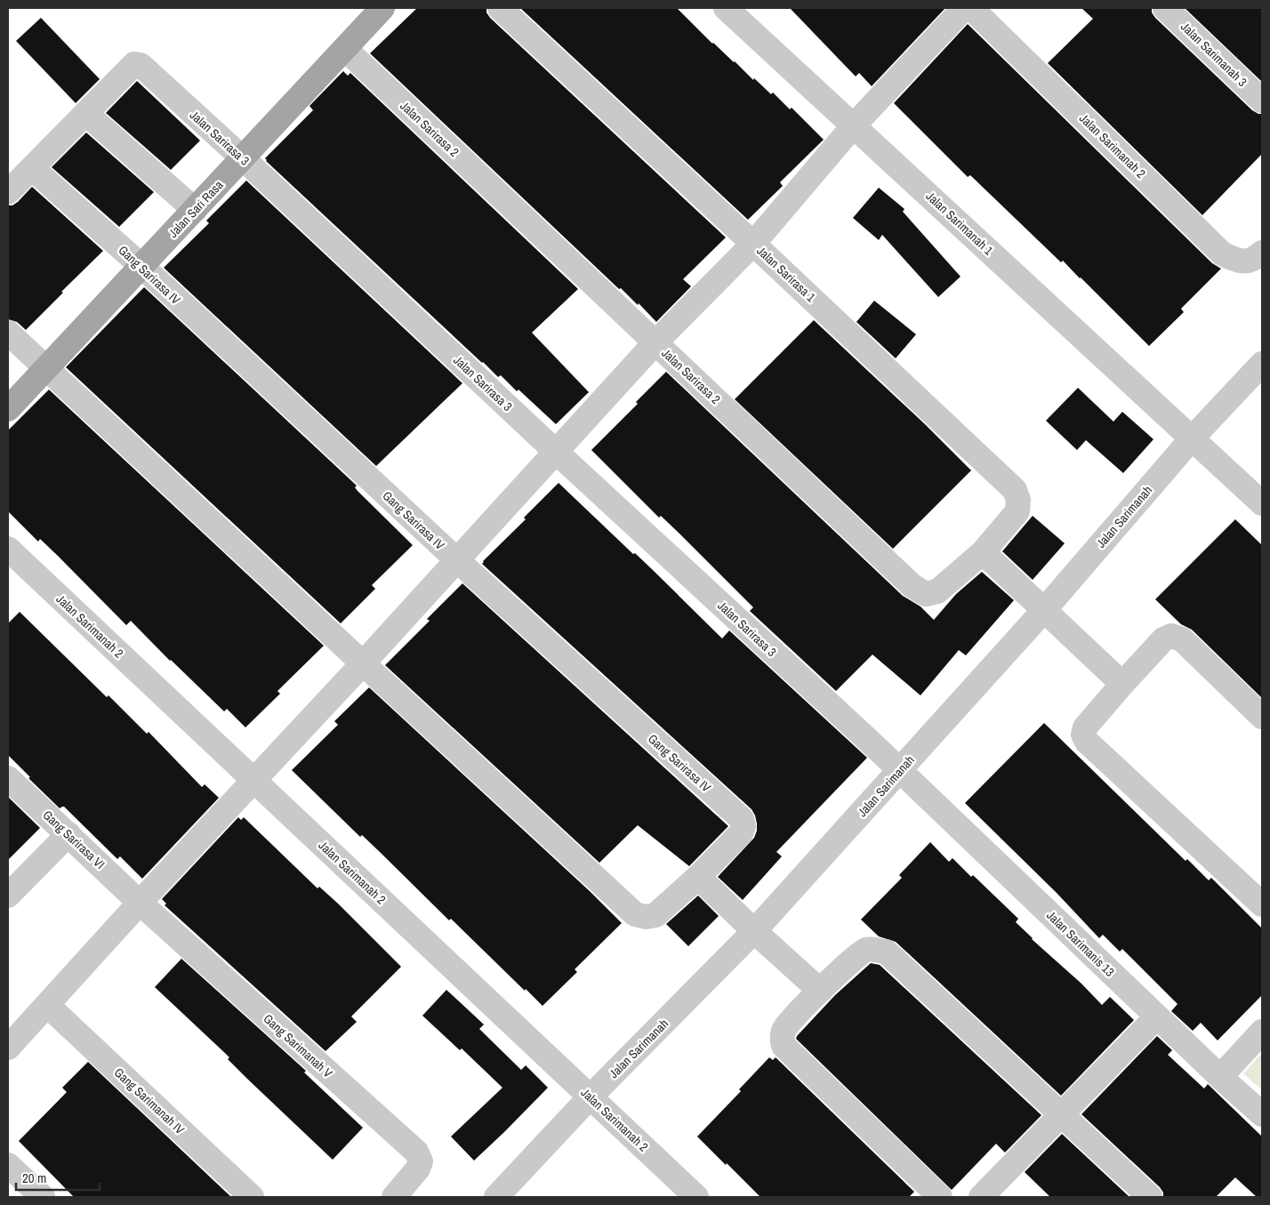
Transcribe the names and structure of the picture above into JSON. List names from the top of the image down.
{
  "streets": {
    "main road": ["Jalan Sari Rasa"],
    "street": [
      "Jalan Sarimanah 3",
      "Jalan Sarirasa 2",
      "Jalan Sarirasa 3",
      "Jalan Sarimanah 2",
      "Jalan Sarimanah 1",
      "Jalan Sarirasa 1",
      "Gang Sarirasa IV",
      "Jalan Sarimanah",
      "Gang Sarirasa VI",
      "Jalan Sarimanis 13",
      "Gang Sarimanah V",
      "Gang Sarimanah IV"
    ]
  },
  "crossings": [
    ["Jalan Sarirasa 2", "Jalan Sari Rasa"],
    ["Jalan Sarirasa 2", "Jalan Sarirasa 1"],
    ["Jalan Sarirasa 3", "Jalan Sari Rasa"],
    ["Jalan Sarirasa 3", "Gang Sarirasa IV"],
    ["Jalan Sarirasa 3", "Jalan Sarimanah"],
    ["Jalan Sarirasa 3", "Jalan Sarimanis 13"],
    ["Jalan Sarimanah 2", "Jalan Sarimanah"],
    ["Jalan Sari Rasa", "Gang Sarirasa IV"],
    ["Jalan Sarimanah 1", "Jalan Sarimanah"],
    ["Jalan Sarimanah", "Jalan Sarimanis 13"],
    ["Gang Sarirasa VI", "Gang Sarimanah V"]
  ],
  "scale_bar": "20 m"
}
